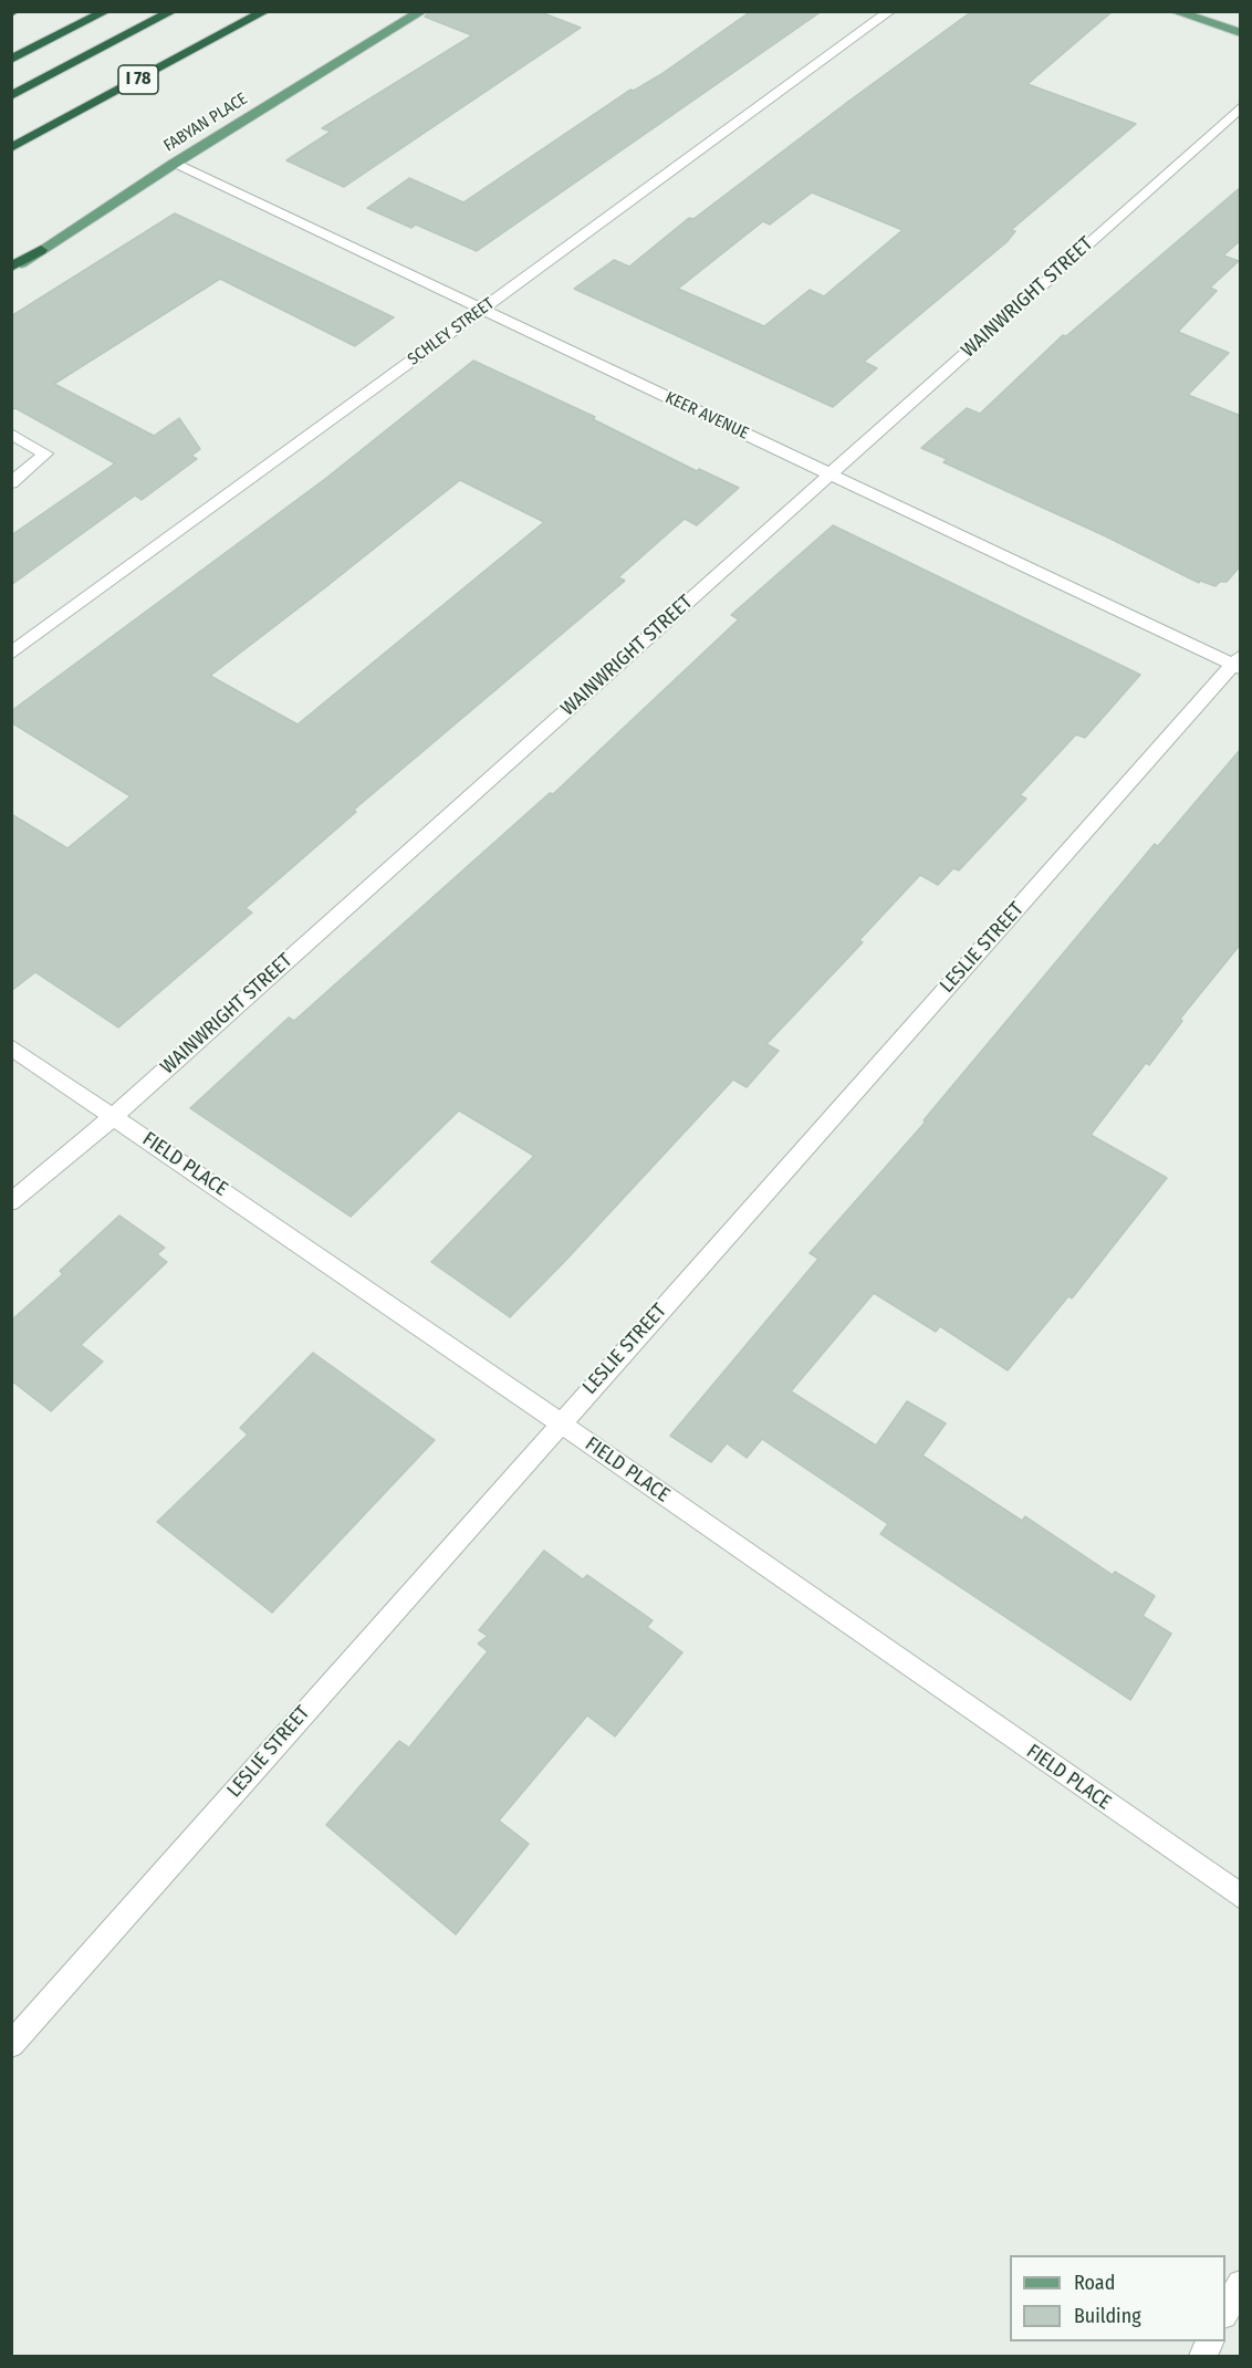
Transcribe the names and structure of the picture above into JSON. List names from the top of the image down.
{
  "streets": {
    "highway": ["I 78"],
    "main road": ["FABYAN PLACE"],
    "street": [
      "WAINWRIGHT STREET",
      "SCHLEY STREET",
      "KEER AVENUE",
      "LESLIE STREET",
      "FIELD PLACE"
    ]
  },
  "crossings": [
    ["FABYAN PLACE", "KEER AVENUE"],
    ["WAINWRIGHT STREET", "KEER AVENUE"],
    ["WAINWRIGHT STREET", "FIELD PLACE"],
    ["SCHLEY STREET", "KEER AVENUE"],
    ["KEER AVENUE", "LESLIE STREET"],
    ["LESLIE STREET", "FIELD PLACE"]
  ],
  "legend": ["Road", "Building"]
}
